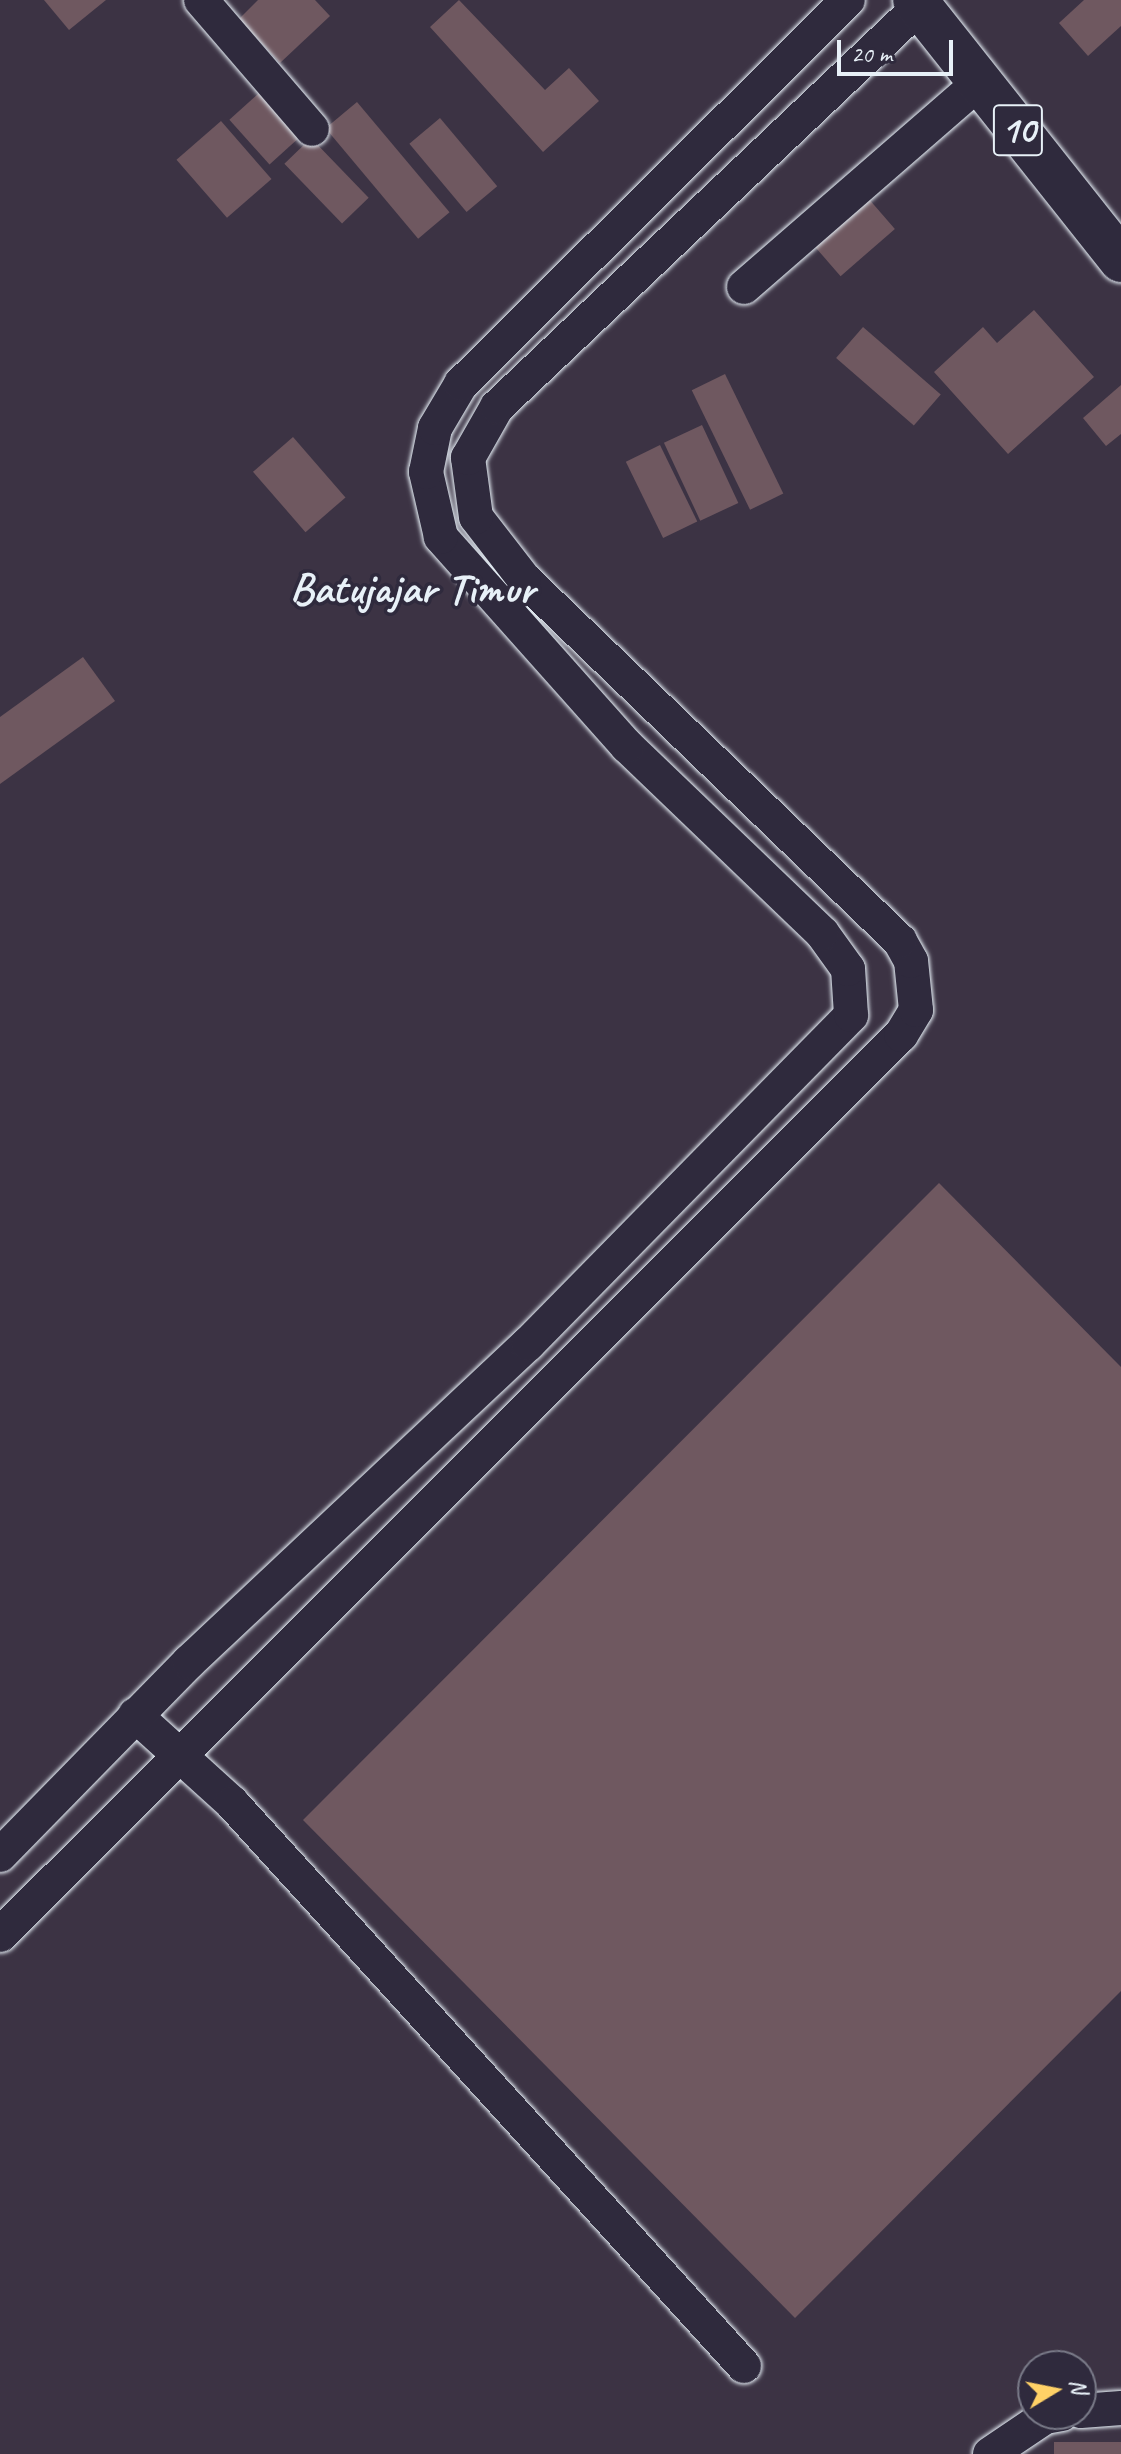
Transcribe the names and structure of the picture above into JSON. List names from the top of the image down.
{
  "streets": {
    "highway": ["10"]
  },
  "districts": ["Batujajar Timur"],
  "scale_bar": "20 m",
  "north": "right"
}
